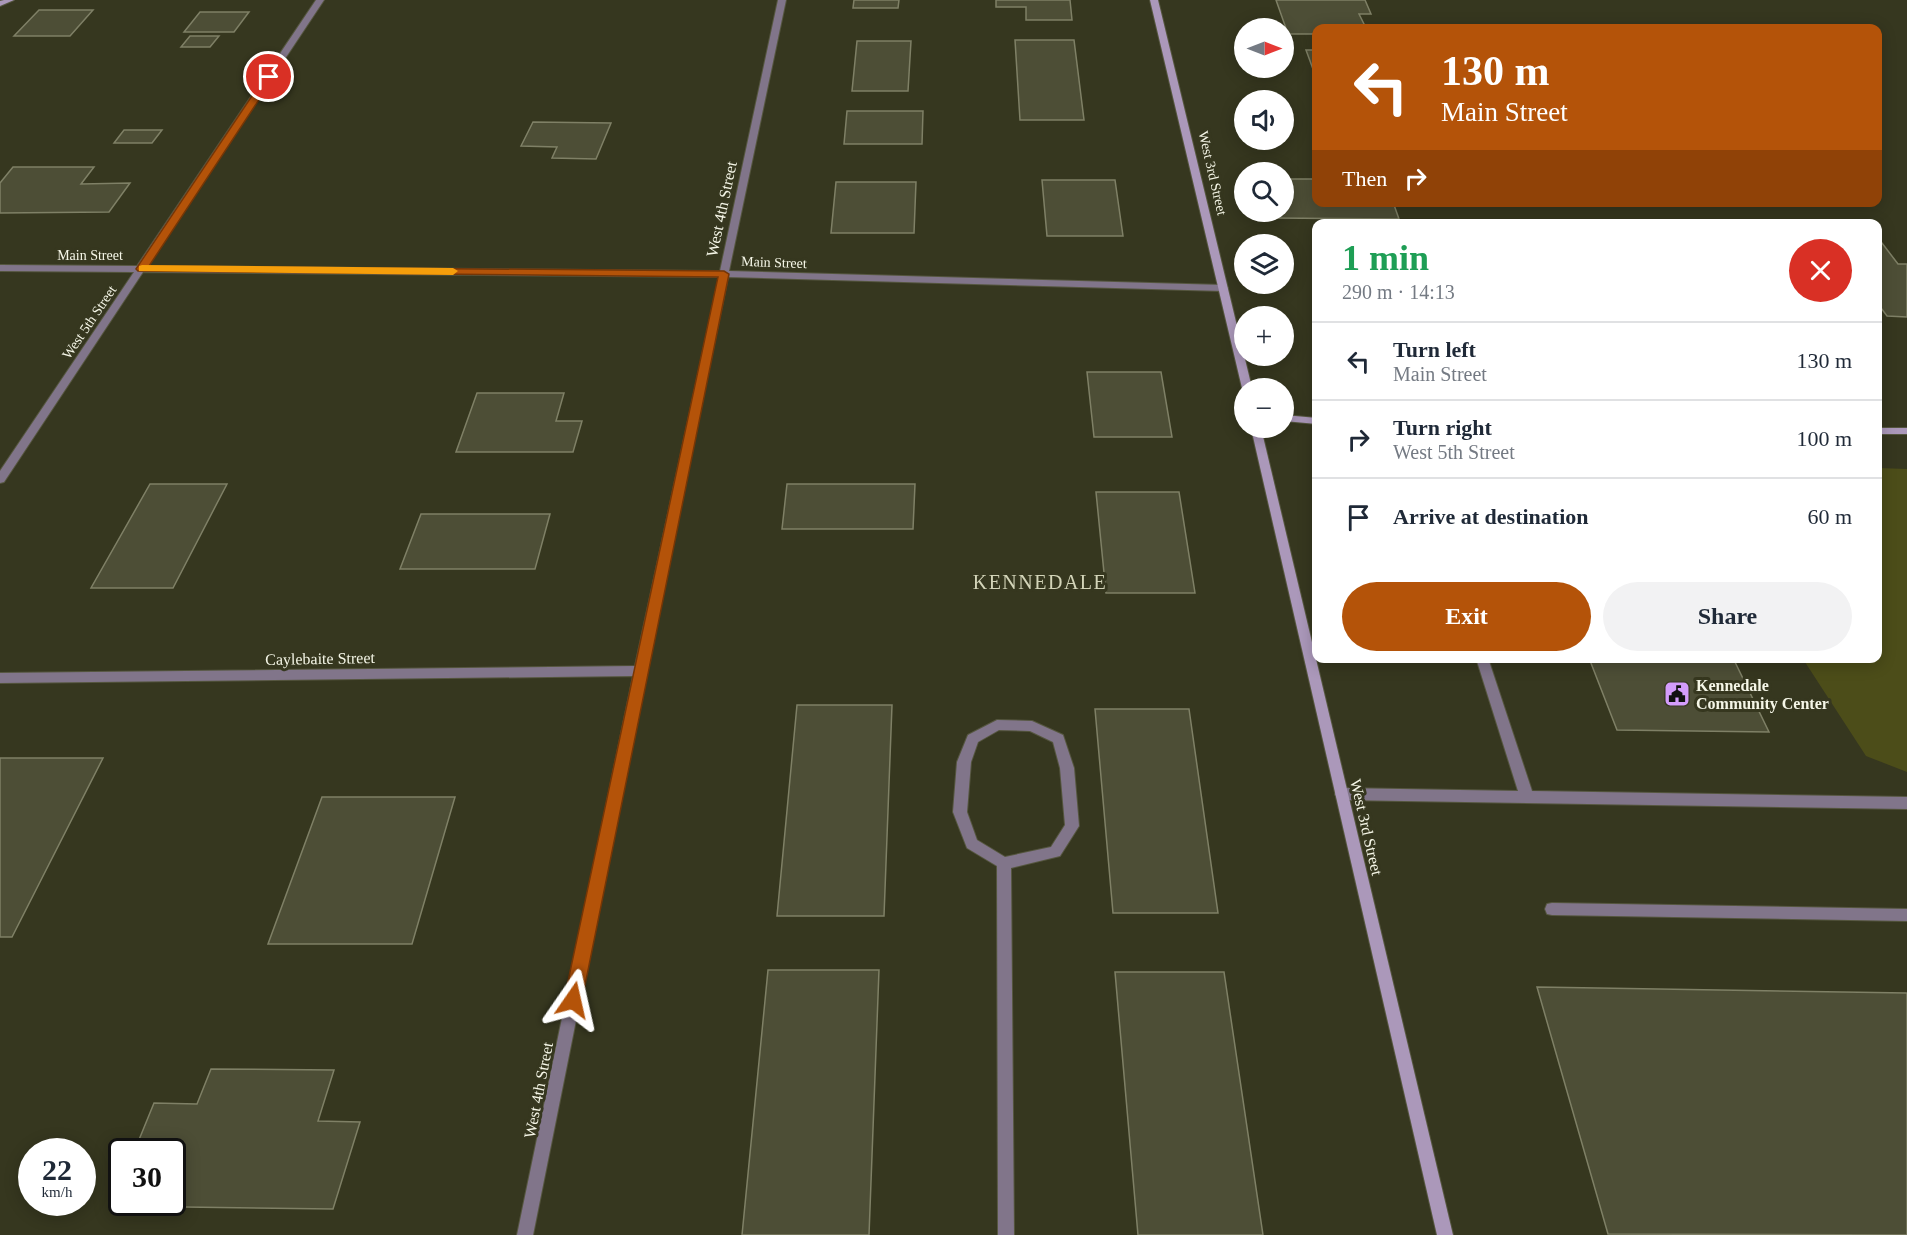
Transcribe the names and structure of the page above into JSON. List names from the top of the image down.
{
  "streets": {
    "street": [
      "West 3rd Street",
      "West 4th Street",
      "Main Street",
      "West 5th Street",
      "Caylebaite Street"
    ]
  },
  "crossings": [
    ["West 3rd Street", "Main Street"],
    ["West 4th Street", "Main Street"],
    ["West 4th Street", "Caylebaite Street"],
    ["Main Street", "West 5th Street"]
  ],
  "districts": ["KENNEDALE"],
  "places": {
    "public building": ["Kennedale Community Center"]
  },
  "north": "right",
  "page": {
    "map_buttons": ["+", "−"],
    "turn": ["130 m", "Main Street"],
    "then": "Then",
    "heading": ["1 min", "290 m · 14:13"],
    "list": [
      {
        "name": "Turn left",
        "note": "Main Street",
        "value": "130 m"
      },
      {
        "name": "Turn right",
        "note": "West 5th Street",
        "value": "100 m"
      },
      {
        "name": "Arrive at destination",
        "value": "60 m"
      }
    ],
    "buttons": ["Exit", "Share"],
    "speed": "22 km/h",
    "limit": "30"
  }
}
